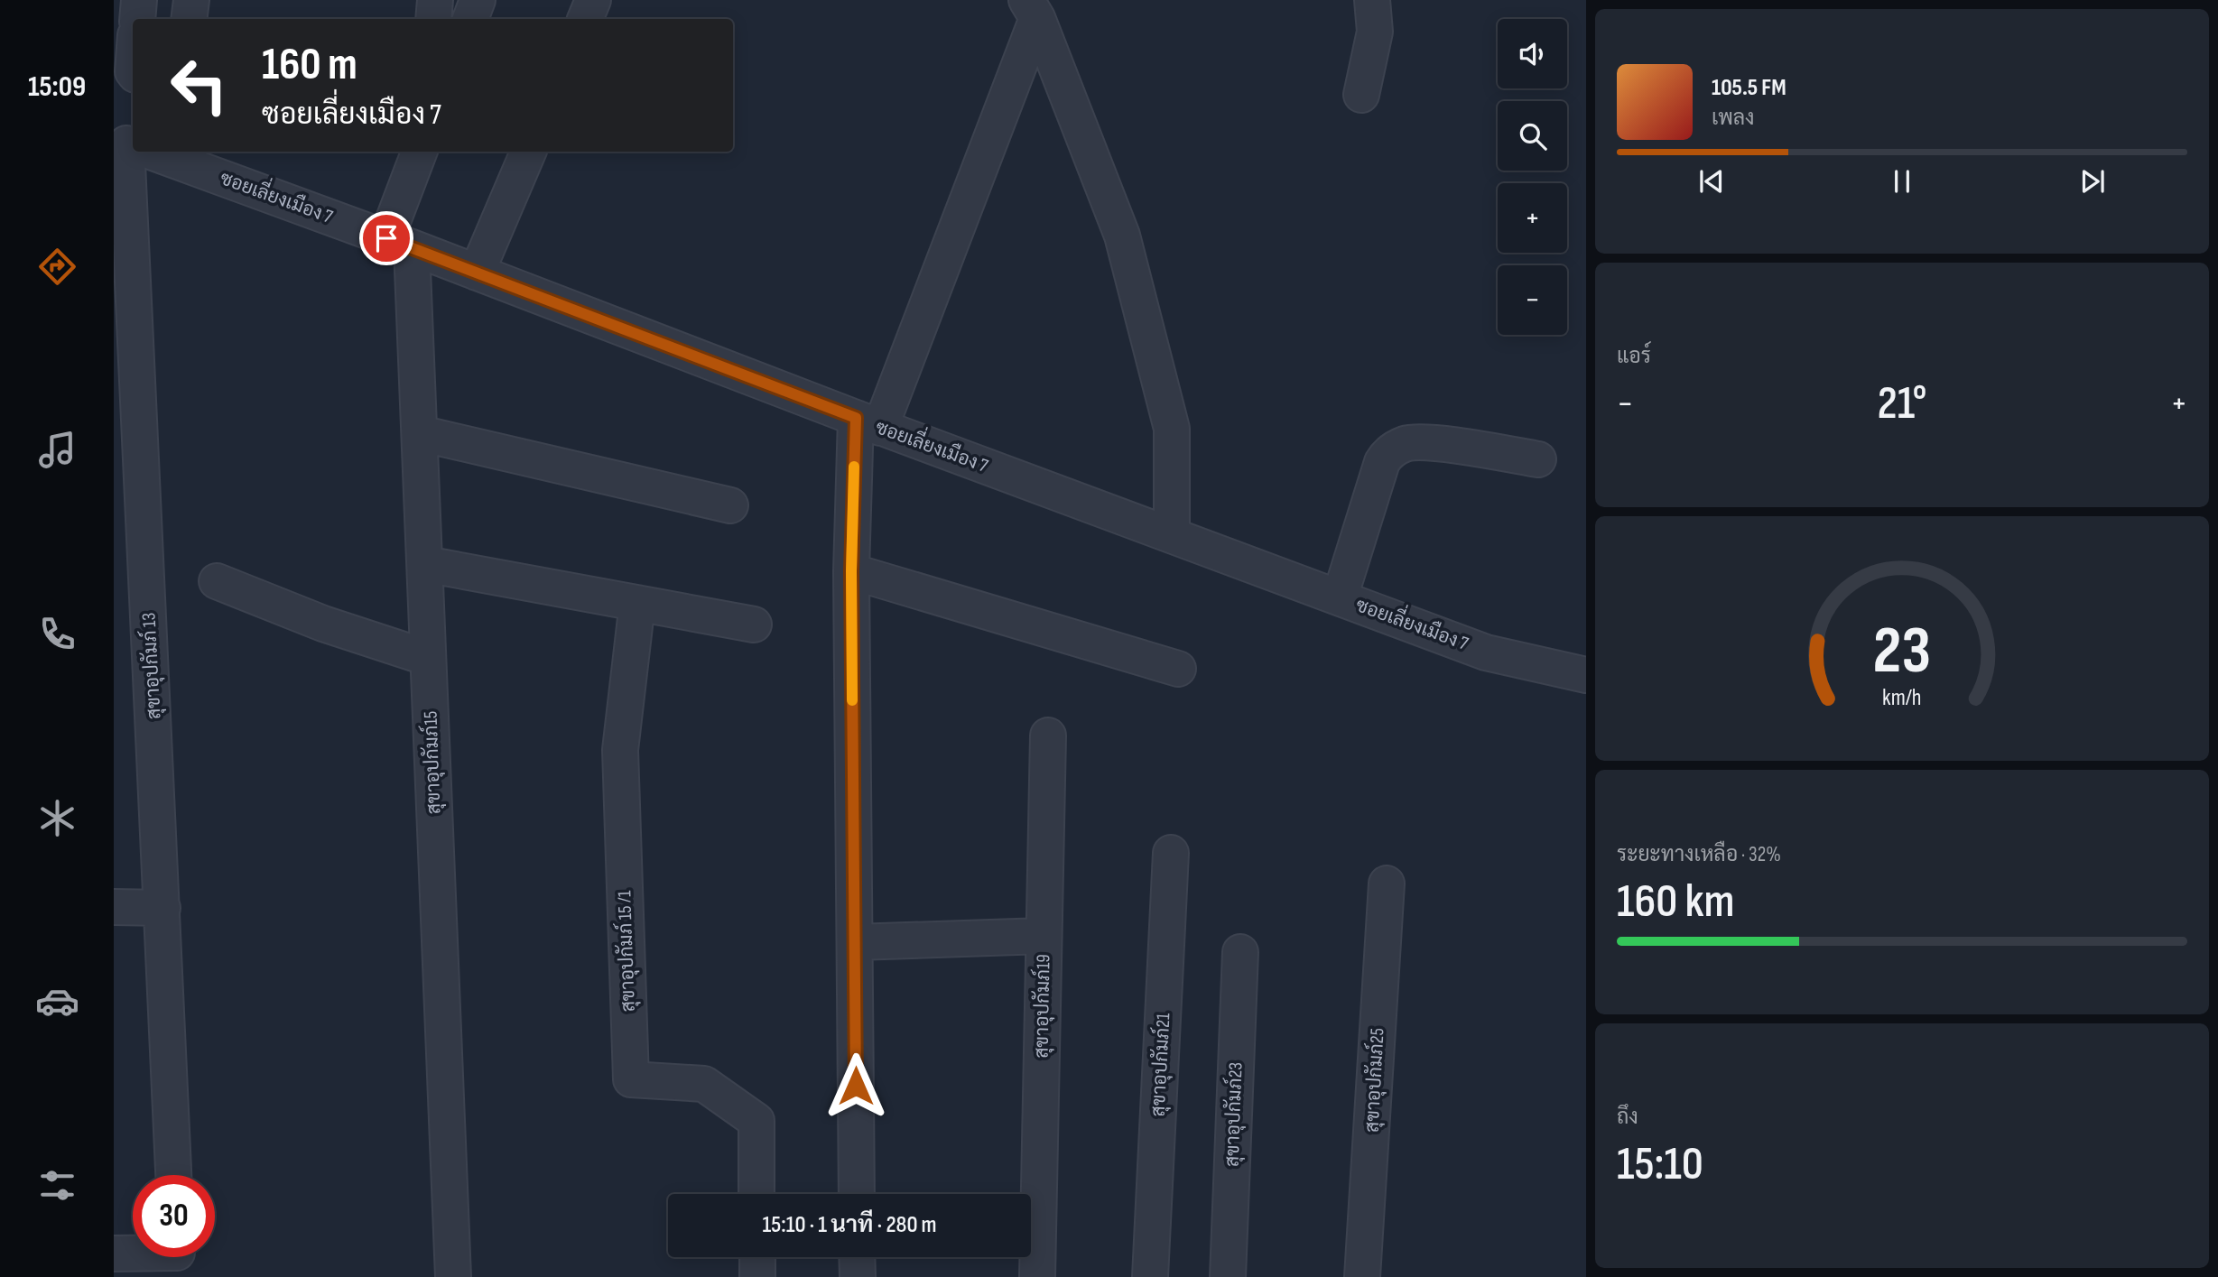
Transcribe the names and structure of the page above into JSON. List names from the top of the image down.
{
  "streets": {
    "street": [
      "ซอยเลี่ยงเมือง 7",
      "สุขาอุปกัมภ์ 13",
      "สุขาอุปกัมภ์15",
      "สุขาอุปกัมภ์ 15 /1",
      "สุขาอุปกัมภ์19",
      "สุขาอุปกัมภ์21",
      "สุขาอุปกัมภ์25",
      "สุขาอุปกัมภ์23"
    ]
  },
  "crossings": [
    ["ซอยเลี่ยงเมือง 7", "สุขาอุปกัมภ์15"]
  ],
  "page": {
    "tabs": "15:09",
    "map_buttons": ["+", "−"],
    "turn": ["160 m", "ซอยเลี่ยงเมือง 7"],
    "song": ["105.5 FM", "เพลง"],
    "tile": [
      "แอร์",
      ["ระยะทางเหลือ · 32%", "160 km"],
      ["ถึง", "15:10"]
    ],
    "heat": ["−", "21°", "+"],
    "limit": "30",
    "trip": "15:10 · 1 นาที · 280 m",
    "gauge": ["23", "km/h"]
  }
}
